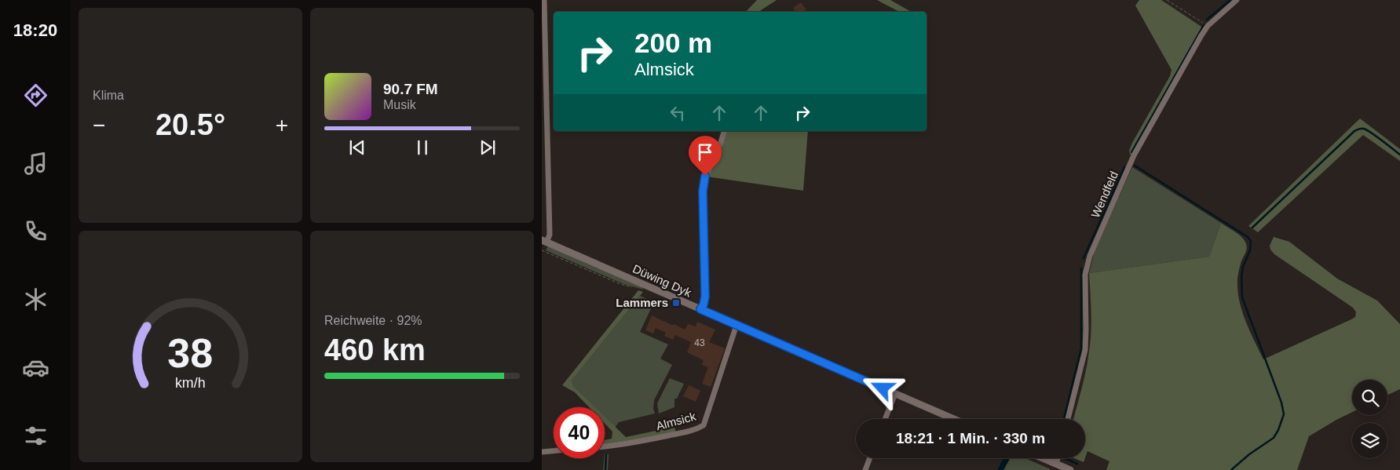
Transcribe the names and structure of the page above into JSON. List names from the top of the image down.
{
  "streets": {
    "street": ["Wendfeld", "Düwing Dyk", "Almsick"]
  },
  "crossings": [
    ["Düwing Dyk", "Almsick"]
  ],
  "places": {
    "transit": ["Lammers"]
  },
  "house_numbers": ["43"],
  "page": {
    "tabs": "18:20",
    "tile": [
      "Klima",
      ["Reichweite · 92%", "460 km"]
    ],
    "turn": ["200 m", "Almsick"],
    "song": ["90.7 FM", "Musik"],
    "heat": ["−", "20.5°", "+"],
    "limit": "40",
    "trip": "18:21 · 1 Min. · 330 m",
    "gauge": ["38", "km/h"]
  }
}
